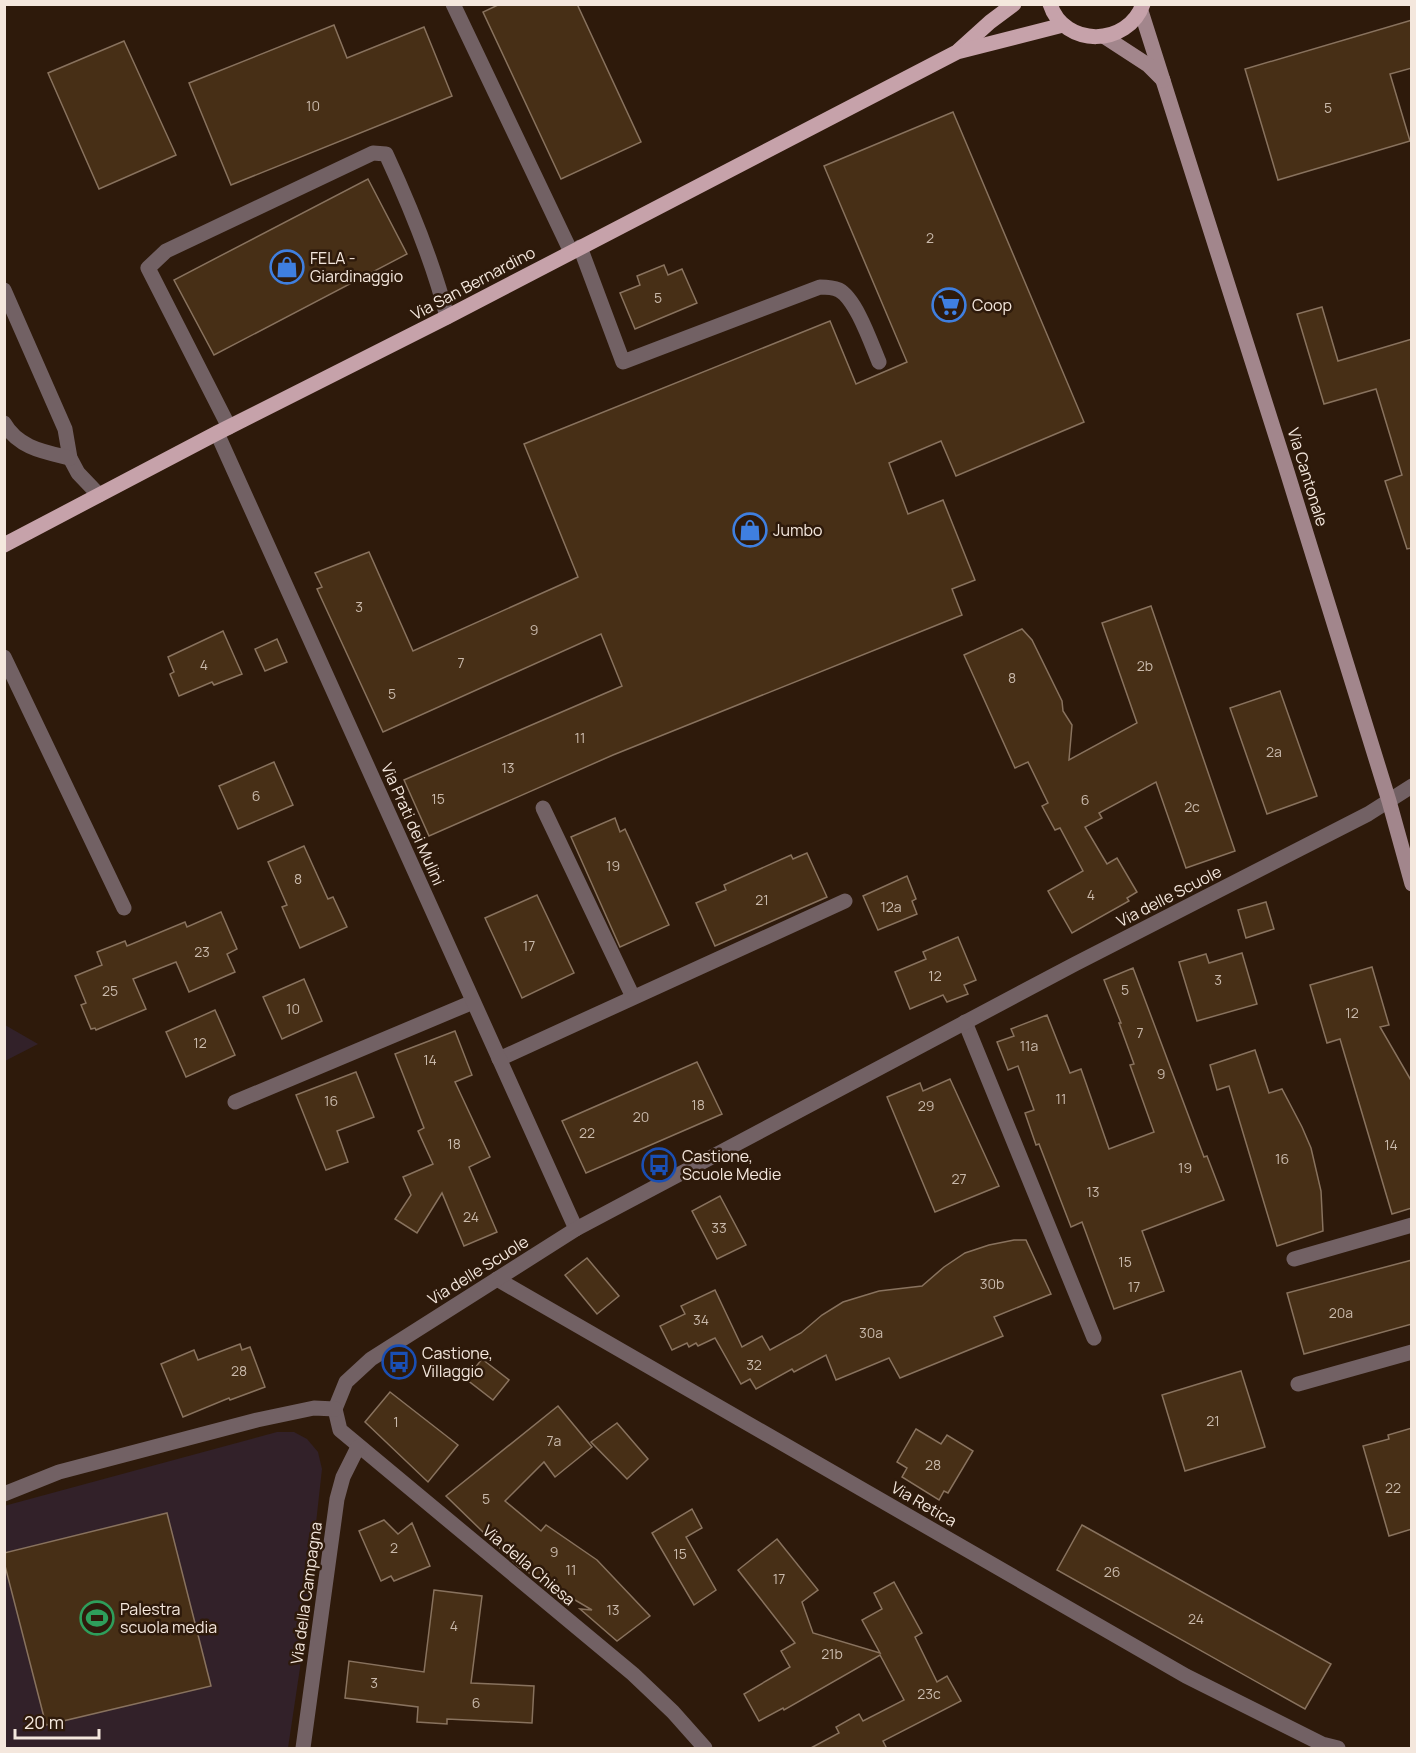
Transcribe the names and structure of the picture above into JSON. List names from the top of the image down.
{
  "streets": {
    "main road": ["Via San Bernardino"],
    "street": [
      "Via Cantonale",
      "Via Prati dei Mulini",
      "Via delle Scuole",
      "Via Retica",
      "Via della Chiesa",
      "Via della Campagna"
    ]
  },
  "crossings": [
    ["Via San Bernardino", "Via Prati dei Mulini"],
    ["Via Cantonale", "Via delle Scuole"],
    ["Via Prati dei Mulini", "Via delle Scuole"],
    ["Via delle Scuole", "Via Retica"],
    ["Via delle Scuole", "Via della Chiesa"],
    ["Via della Chiesa", "Via della Campagna"]
  ],
  "places": {
    "shop": ["FELA - Giardinaggio", "Jumbo"],
    "supermarket": ["Coop"],
    "bus stop": ["Castione, Scuole Medie", "Castione, Villaggio"],
    "sports": ["Palestra scuola media"]
  },
  "house_numbers": [
    "10",
    "5",
    "2",
    "5",
    "3",
    "9",
    "7",
    "4",
    "2b",
    "8",
    "5",
    "11",
    "2a",
    "13",
    "6",
    "15",
    "6",
    "2c",
    "19",
    "8",
    "4",
    "21",
    "12a",
    "17",
    "23",
    "12",
    "3",
    "5",
    "25",
    "10",
    "12",
    "7",
    "12",
    "11a",
    "14",
    "9",
    "11",
    "16",
    "18",
    "29",
    "20",
    "22",
    "18",
    "14",
    "16",
    "19",
    "27",
    "13",
    "24",
    "33",
    "15",
    "30b",
    "17",
    "20a",
    "34",
    "30a",
    "32",
    "28",
    "21",
    "1",
    "7a",
    "28",
    "22",
    "5",
    "2",
    "9",
    "15",
    "11",
    "26",
    "17",
    "13",
    "24",
    "4",
    "21b",
    "3",
    "23c",
    "6"
  ],
  "scale_bar": "20 m"
}
